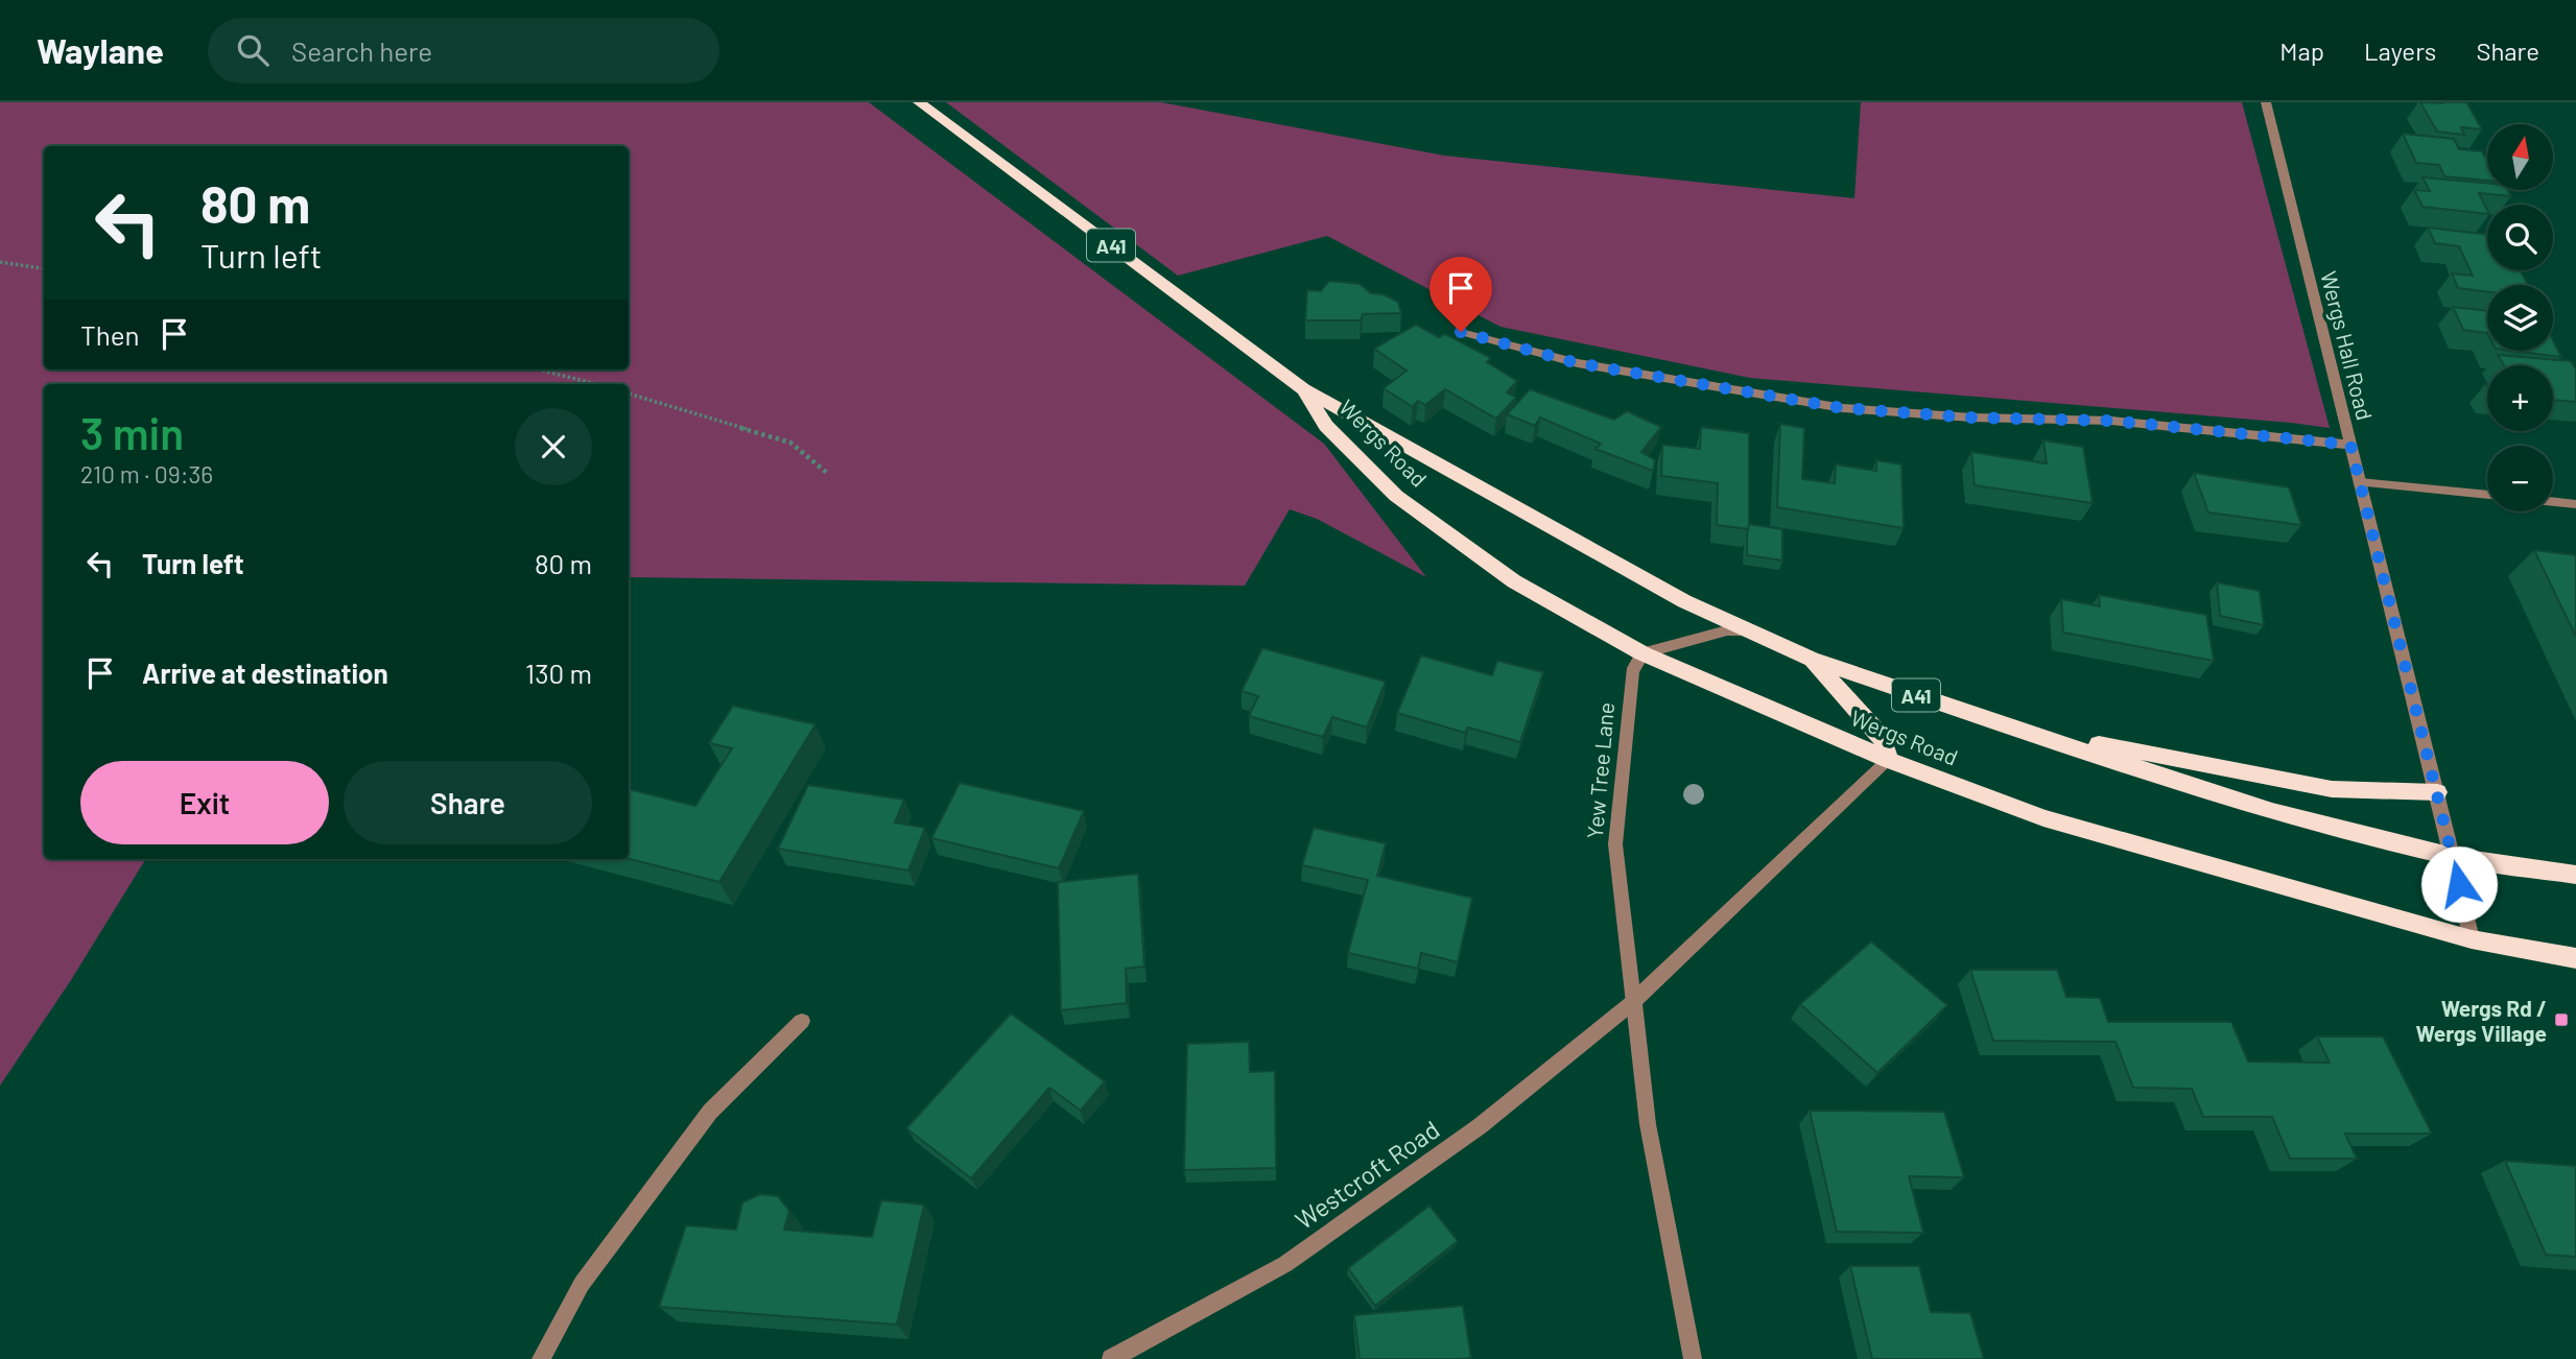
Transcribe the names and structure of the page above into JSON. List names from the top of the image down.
{
  "streets": {
    "highway": ["A41", "Wergs Road"],
    "street": ["Wergs Hall Road", "Yew Tree Lane", "Westcroft Road"]
  },
  "crossings": [
    ["Wergs Hall Road", "Wergs Road"],
    ["Wergs Road", "Yew Tree Lane"],
    ["Yew Tree Lane", "Westcroft Road"]
  ],
  "places": {
    "transit": ["Wergs Rd / Wergs Village"]
  },
  "north": "top",
  "page": {
    "header": "Waylane",
    "search": "Search here",
    "nav": ["Map", "Layers", "Share"],
    "map_buttons": ["+", "−"],
    "turn": ["80 m", "Turn left"],
    "then": "Then",
    "heading": ["3 min", "210 m · 09:36"],
    "list": [
      {
        "name": "Turn left",
        "value": "80 m"
      },
      {
        "name": "Arrive at destination",
        "value": "130 m"
      }
    ],
    "buttons": ["Exit", "Share"]
  }
}
